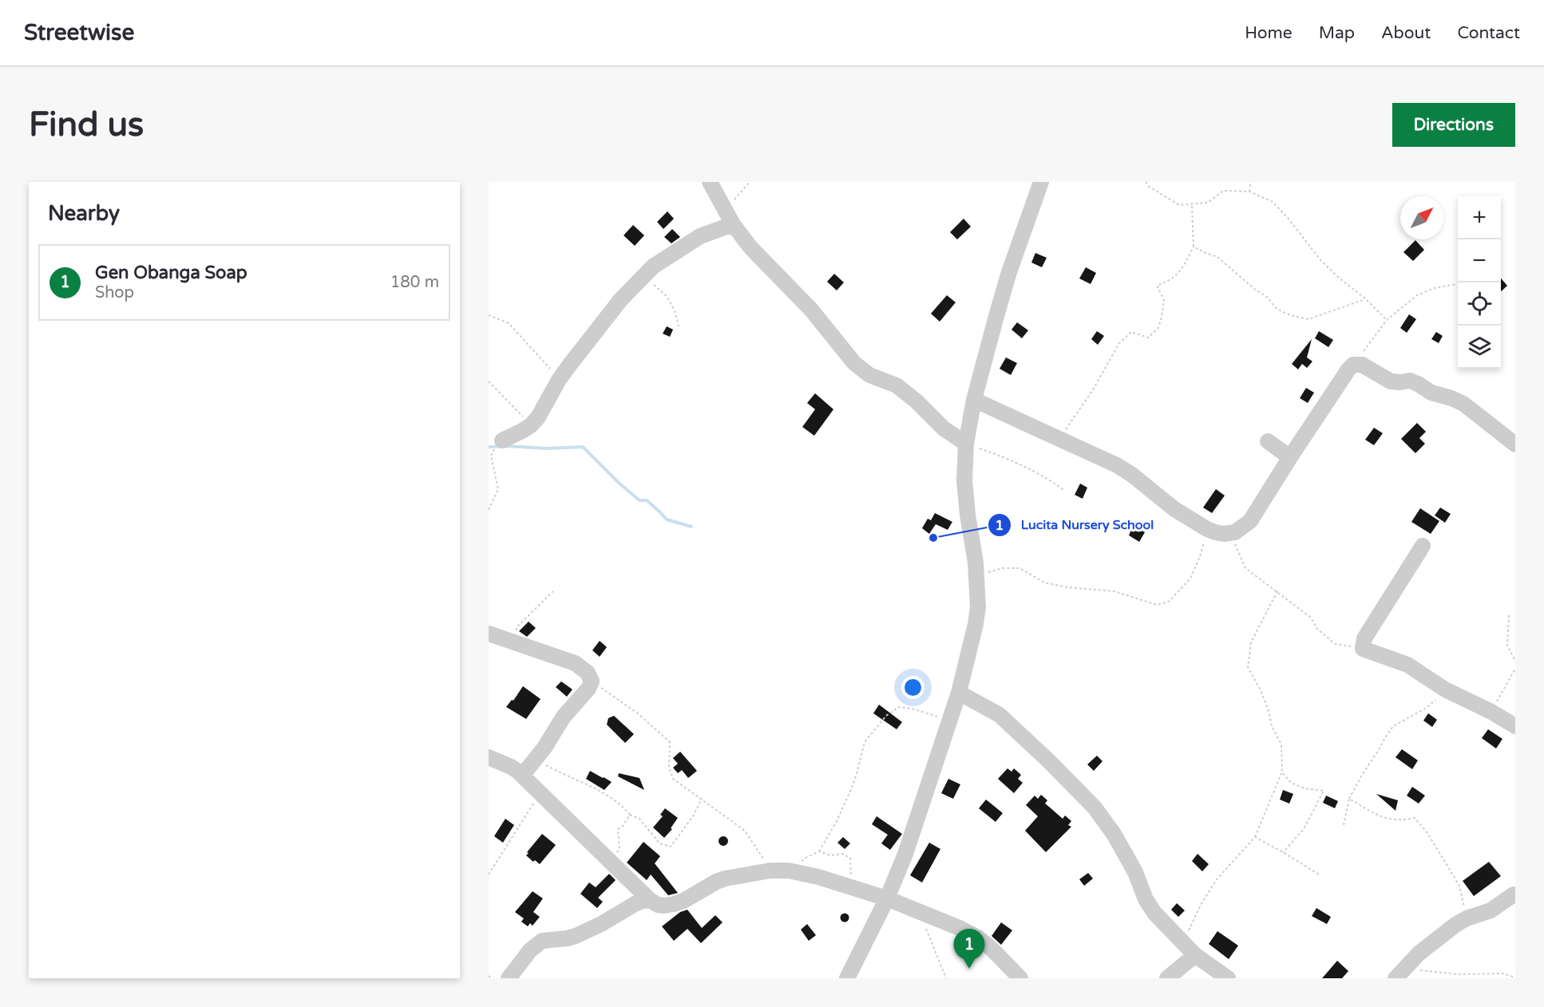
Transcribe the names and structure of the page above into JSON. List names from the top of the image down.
{
  "places": ["Lucita Nursery School"],
  "north": "top right",
  "page": {
    "header": "Streetwise",
    "nav": [
      "Home",
      "Map",
      "About",
      "Contact"
    ],
    "buttons": "Directions",
    "title": "Find us",
    "heading": "Nearby",
    "map_buttons": ["+", "−"],
    "list": [
      {
        "mark": "1",
        "name": "Gen Obanga Soap",
        "note": "Shop",
        "value": "180 m"
      }
    ],
    "pins": "1"
  }
}
